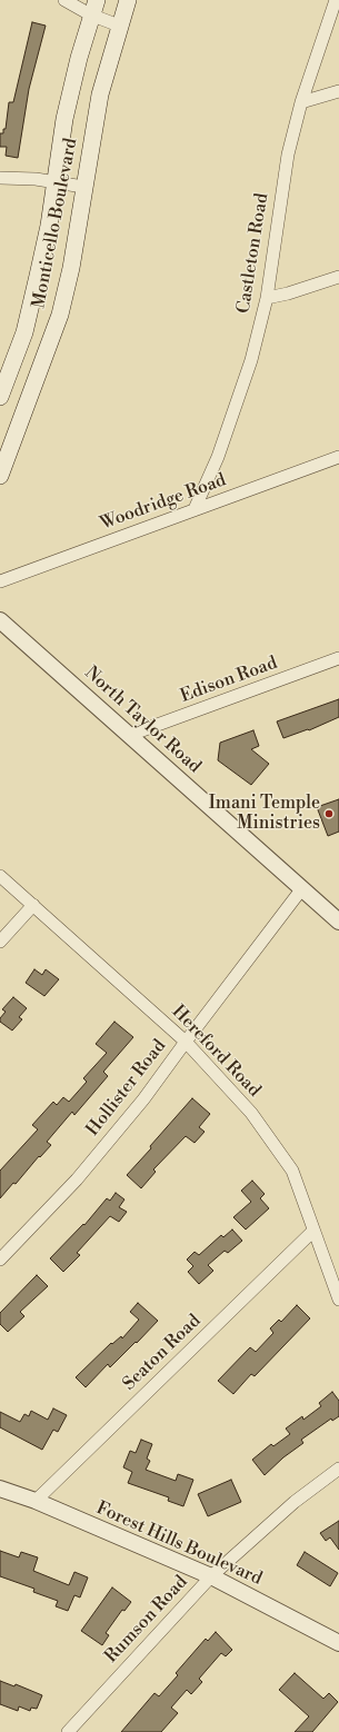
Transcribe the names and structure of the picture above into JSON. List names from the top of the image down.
{
  "streets": {
    "main road": ["Monticello Boulevard"],
    "street": [
      "Castleton Road",
      "Woodridge Road",
      "Edison Road",
      "North Taylor Road",
      "Hereford Road",
      "Hollister Road",
      "Seaton Road",
      "Forest Hills Boulevard",
      "Rumson Road"
    ]
  },
  "crossings": [
    ["Castleton Road", "Woodridge Road"],
    ["Edison Road", "North Taylor Road"],
    ["North Taylor Road", "Hollister Road"],
    ["Hereford Road", "Hollister Road"],
    ["Hereford Road", "Seaton Road"],
    ["Seaton Road", "Forest Hills Boulevard"],
    ["Forest Hills Boulevard", "Rumson Road"]
  ],
  "places": ["Imani Temple Ministries"]
}
